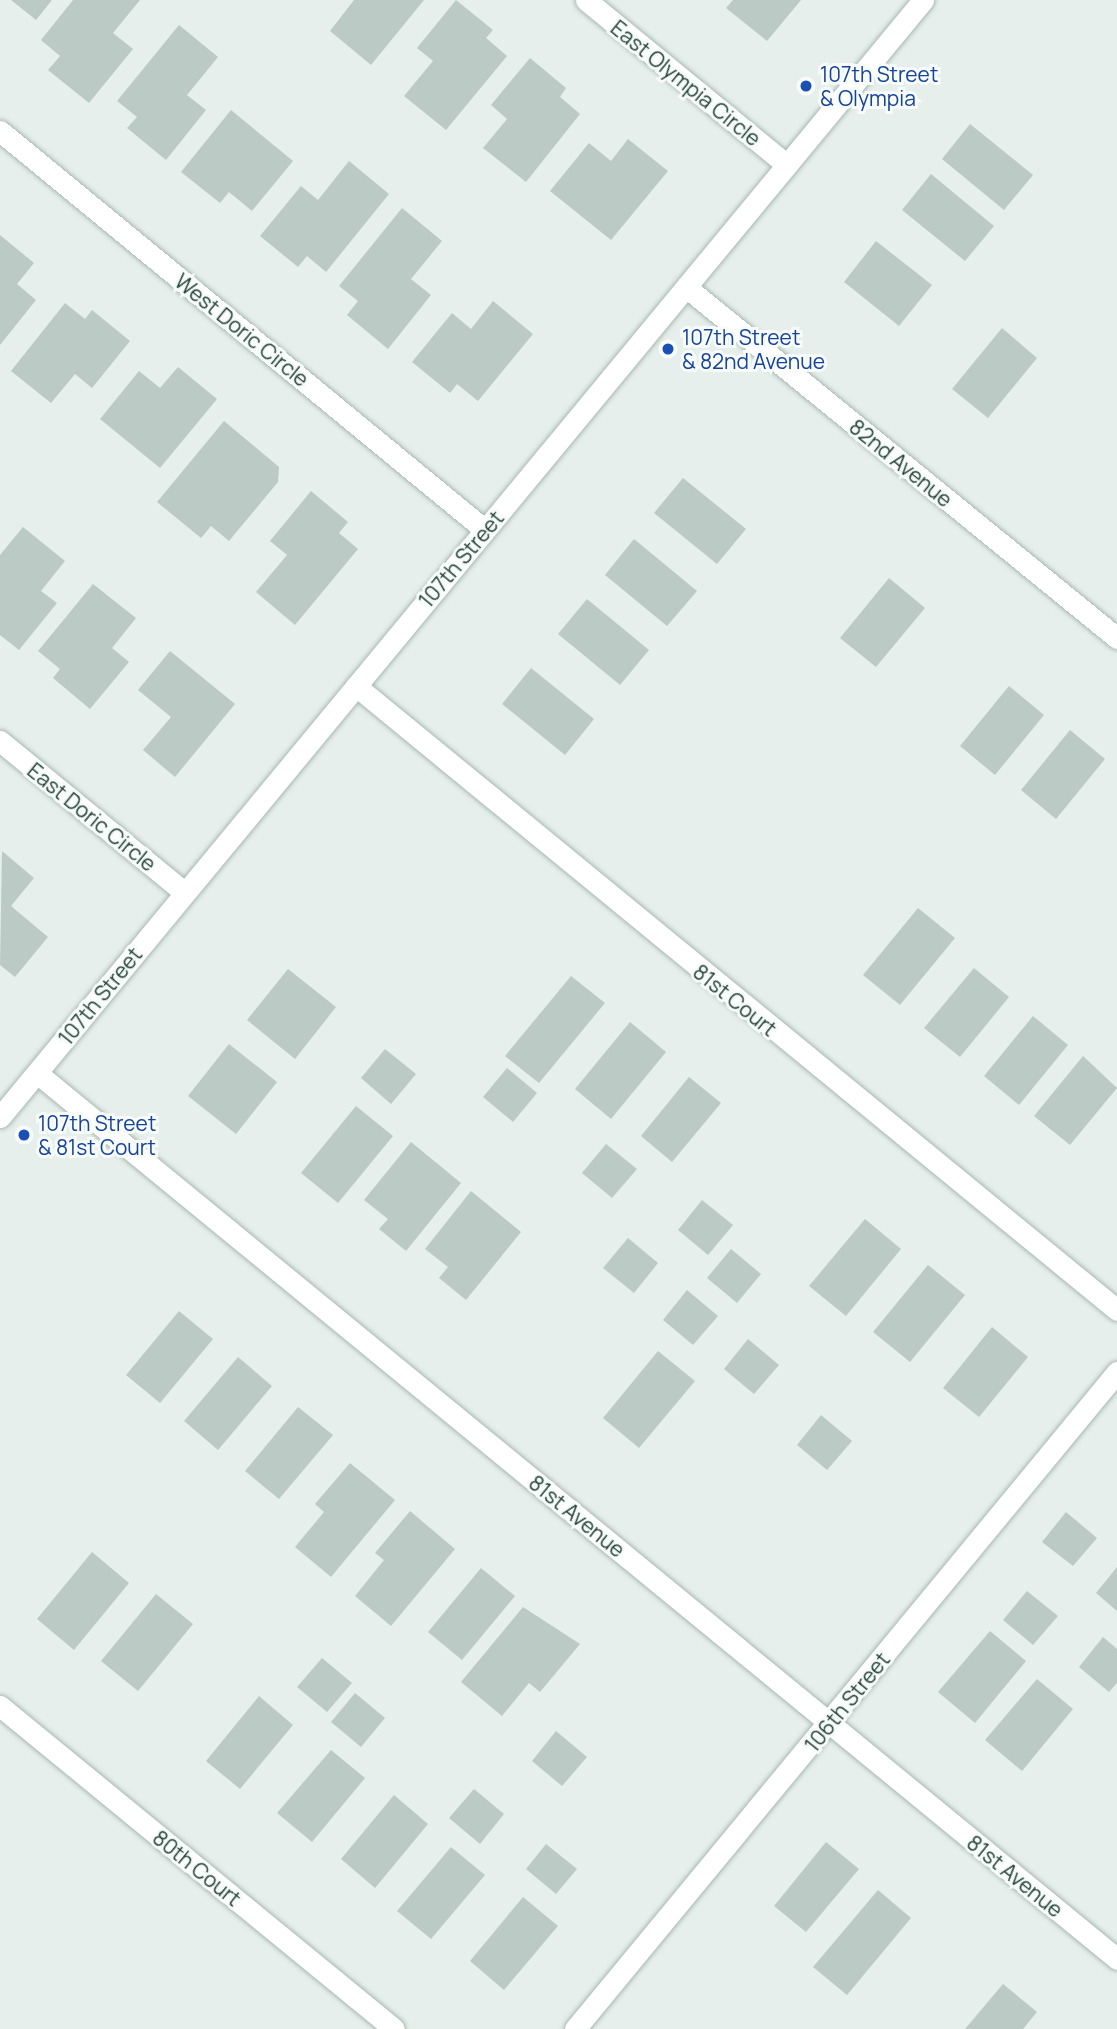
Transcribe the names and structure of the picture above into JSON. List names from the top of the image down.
{
  "streets": {
    "street": [
      "East Olympia Circle",
      "West Doric Circle",
      "82nd Avenue",
      "107th Street",
      "East Doric Circle",
      "81st Court",
      "81st Avenue",
      "106th Street",
      "80th Court"
    ]
  },
  "crossings": [
    ["East Olympia Circle", "107th Street"],
    ["West Doric Circle", "107th Street"],
    ["82nd Avenue", "107th Street"],
    ["107th Street", "East Doric Circle"],
    ["107th Street", "81st Court"],
    ["107th Street", "81st Avenue"],
    ["81st Avenue", "106th Street"]
  ],
  "places": ["107th Street & Olympia", "107th Street & 82nd Avenue", "107th Street & 81st Court"]
}
